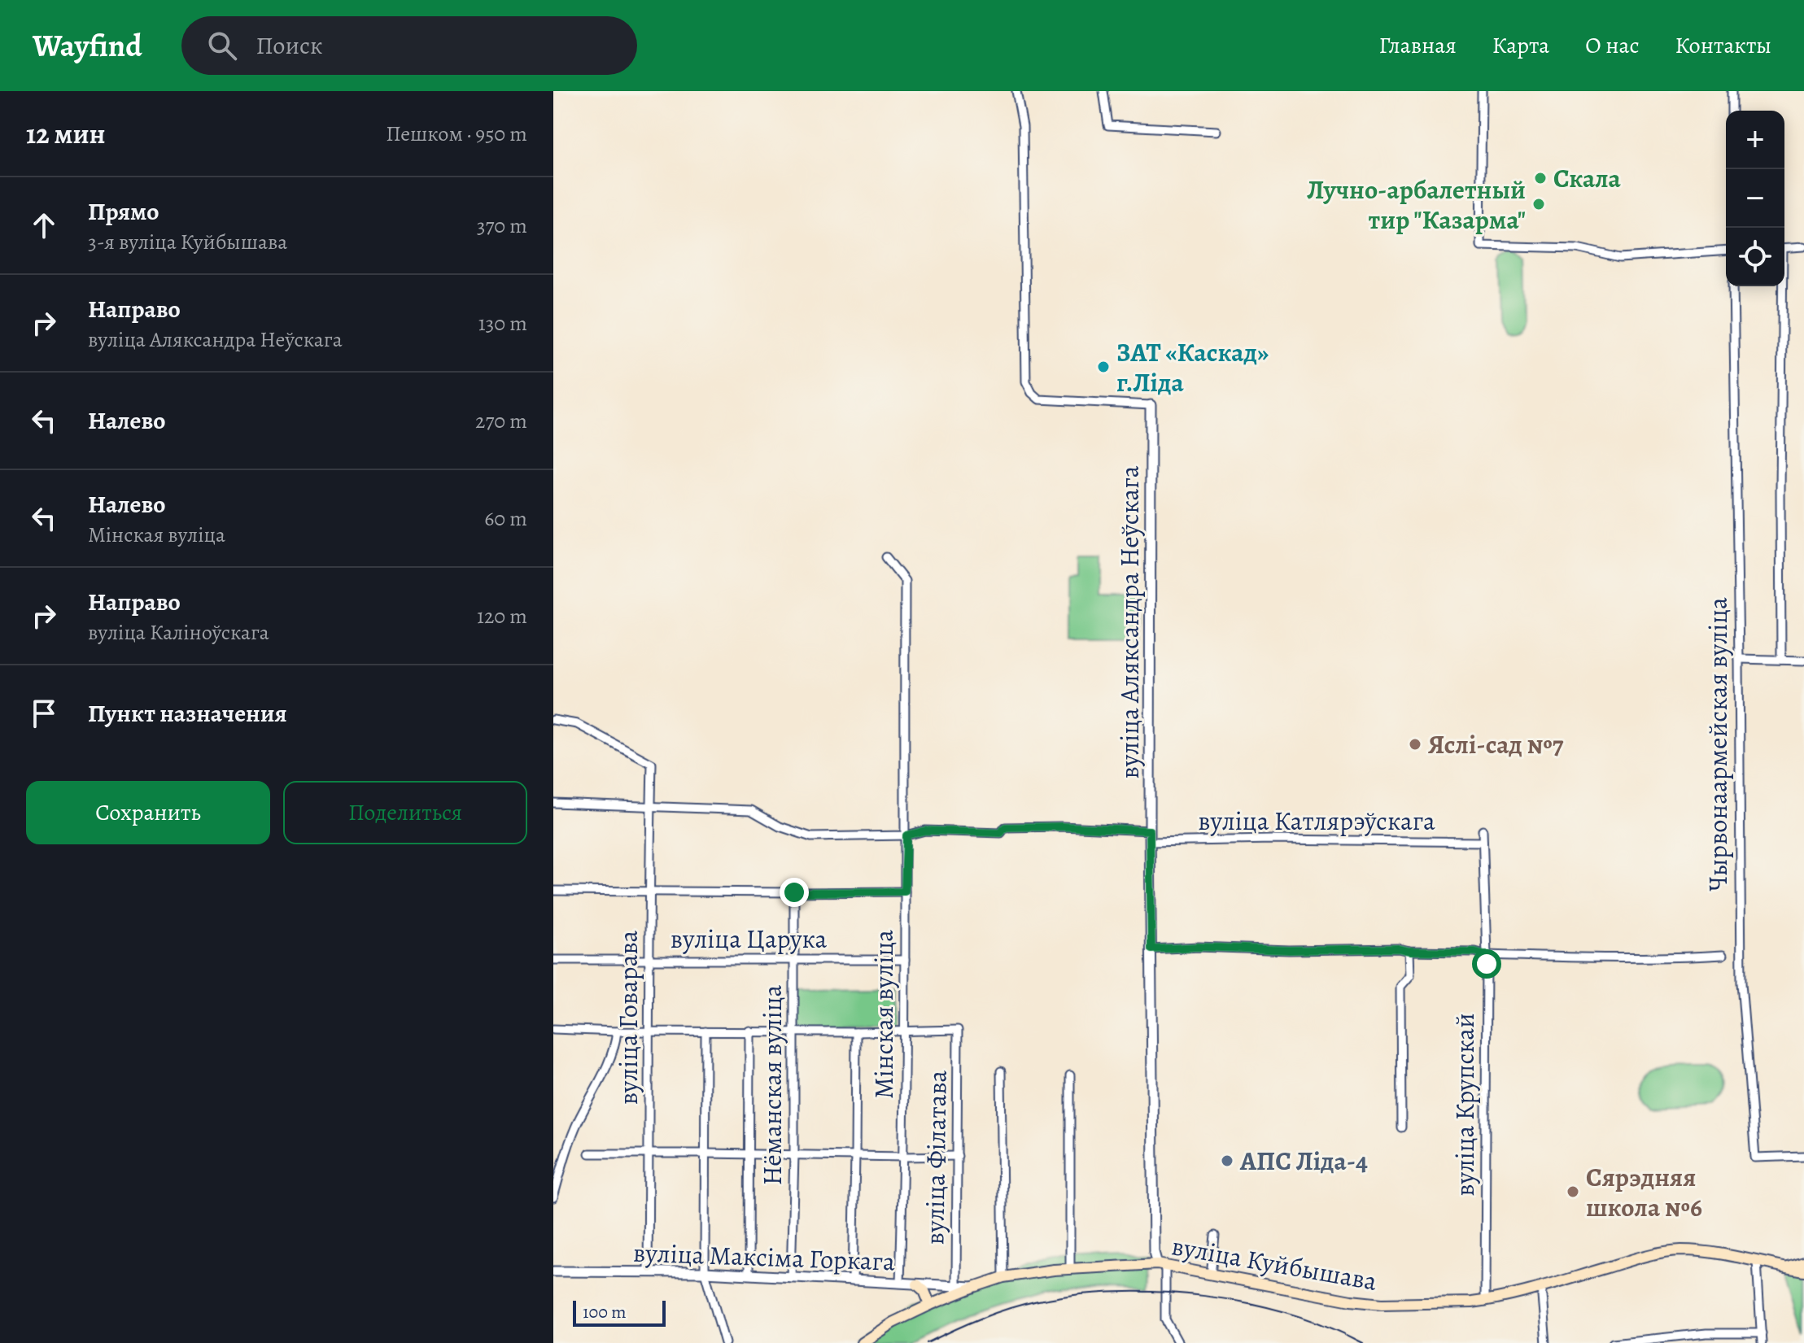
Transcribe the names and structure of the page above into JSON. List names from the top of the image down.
{
  "streets": {
    "main road": ["вуліца Куйбышава"],
    "street": [
      "вуліца Аляксандра Неўскага",
      "Чырвонаармейская вуліца",
      "вуліца Катлярэўскага",
      "вуліца Царука",
      "Мінская вуліца",
      "вуліца Говарава",
      "Нёманская вуліца",
      "вуліца Крупскай",
      "вуліца Філатава",
      "вуліца Максіма Горкага"
    ]
  },
  "crossings": [
    ["вуліца Аляксандра Неўскага", "вуліца Катлярэўскага"],
    ["вуліца Аляксандра Неўскага", "вуліца Куйбышава"],
    ["вуліца Катлярэўскага", "вуліца Крупскай"],
    ["вуліца Царука", "Мінская вуліца"],
    ["вуліца Царука", "вуліца Говарава"],
    ["вуліца Царука", "Нёманская вуліца"],
    ["Мінская вуліца", "вуліца Філатава"],
    ["Мінская вуліца", "вуліца Максіма Горкага"],
    ["вуліца Говарава", "вуліца Максіма Горкага"],
    ["Нёманская вуліца", "вуліца Максіма Горкага"],
    ["вуліца Крупскай", "вуліца Куйбышава"],
    ["вуліца Філатава", "вуліца Максіма Горкага"],
    ["вуліца Максіма Горкага", "вуліца Куйбышава"]
  ],
  "places": [
    "Скала",
    "Лучно-арбалетный тир \"Казарма\"",
    "ЗАТ «Каскад» г.Ліда",
    "Яслі-сад №7",
    "АПС Ліда-4",
    "Сярэдняя школа №6"
  ],
  "scale_bar": "100 m",
  "page": {
    "header": "Wayfind",
    "search": "Поиск",
    "nav": [
      "Главная",
      "Карта",
      "О нас",
      "Контакты"
    ],
    "heading": ["12 мин", "Пешком · 950 m"],
    "map_buttons": ["+", "−"],
    "list": [
      ["Прямо", "3-я вуліца Куйбышава", "370 m"],
      ["Направо", "вуліца Аляксандра Неўскага", "130 m"],
      ["Налево", "270 m"],
      ["Налево", "Мінская вуліца", "60 m"],
      ["Направо", "вуліца Каліноўскага", "120 m"],
      "Пункт назначения"
    ],
    "buttons": ["Сохранить", "Поделиться"],
    "scale": "100 m"
  }
}
